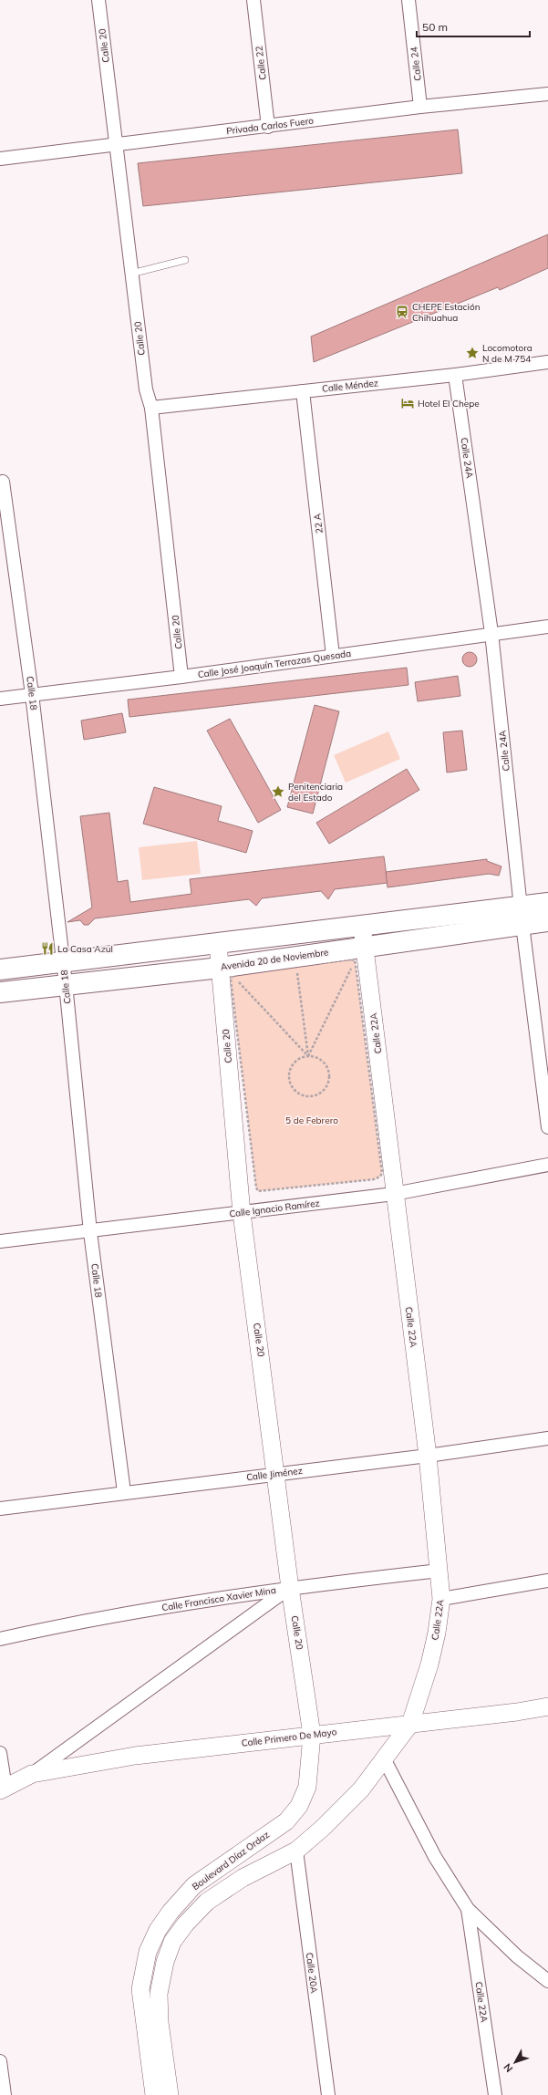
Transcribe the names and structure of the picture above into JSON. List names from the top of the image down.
{
  "streets": {
    "main road": [
      "Calle 20",
      "Avenida 20 de Noviembre",
      "Calle 22A",
      "Calle Primero De Mayo",
      "Boulevard Díaz Ordaz"
    ],
    "street": [
      "Calle 22",
      "Calle 24",
      "Privada Carlos Fuero",
      "Calle Méndez",
      "Calle 24A",
      "22 A",
      "Calle José Joaquín Terrazas Quesada",
      "Calle 18",
      "Calle Ignacio Ramírez",
      "Calle Jiménez",
      "Calle Francisco Xavier Mina",
      "Calle 20A"
    ]
  },
  "crossings": [
    ["Calle 20", "Privada Carlos Fuero"],
    ["Calle 20", "Calle Méndez"],
    ["Calle 20", "Calle José Joaquín Terrazas Quesada"],
    ["Calle 20", "Avenida 20 de Noviembre"],
    ["Calle 20", "Calle Ignacio Ramírez"],
    ["Calle 20", "Calle Jiménez"],
    ["Calle 20", "Calle Francisco Xavier Mina"],
    ["Calle 20", "Calle Primero De Mayo"],
    ["Calle 20", "Boulevard Díaz Ordaz"],
    ["Calle 22", "Privada Carlos Fuero"],
    ["Calle 24", "Privada Carlos Fuero"],
    ["Calle Méndez", "Calle 24A"],
    ["Calle Méndez", "22 A"],
    ["Calle 24A", "Calle José Joaquín Terrazas Quesada"],
    ["Calle 24A", "Avenida 20 de Noviembre"],
    ["22 A", "Calle José Joaquín Terrazas Quesada"],
    ["Calle José Joaquín Terrazas Quesada", "Calle 18"],
    ["Calle 18", "Avenida 20 de Noviembre"],
    ["Calle 18", "Calle Ignacio Ramírez"],
    ["Calle 18", "Calle Jiménez"],
    ["Avenida 20 de Noviembre", "Calle 22A"],
    ["Calle 22A", "Calle Ignacio Ramírez"],
    ["Calle 22A", "Calle Jiménez"],
    ["Calle 22A", "Calle Francisco Xavier Mina"],
    ["Calle 22A", "Calle Primero De Mayo"],
    ["Calle 22A", "Boulevard Díaz Ordaz"],
    ["Calle Francisco Xavier Mina", "Calle Primero De Mayo"],
    ["Calle Primero De Mayo", "Boulevard Díaz Ordaz"],
    ["Boulevard Díaz Ordaz", "Calle 20A"]
  ],
  "parks": ["5 de Febrero"],
  "places": {
    "station": ["CHEPE Estación Chihuahua"],
    "place": ["Locomotora N de M 754", "Penitenciaria del Estado"],
    "hotel": ["Hotel El Chepe"],
    "restaurant": ["La Casa Azul"]
  },
  "scale_bar": "50 m",
  "north": "bottom left"
}
